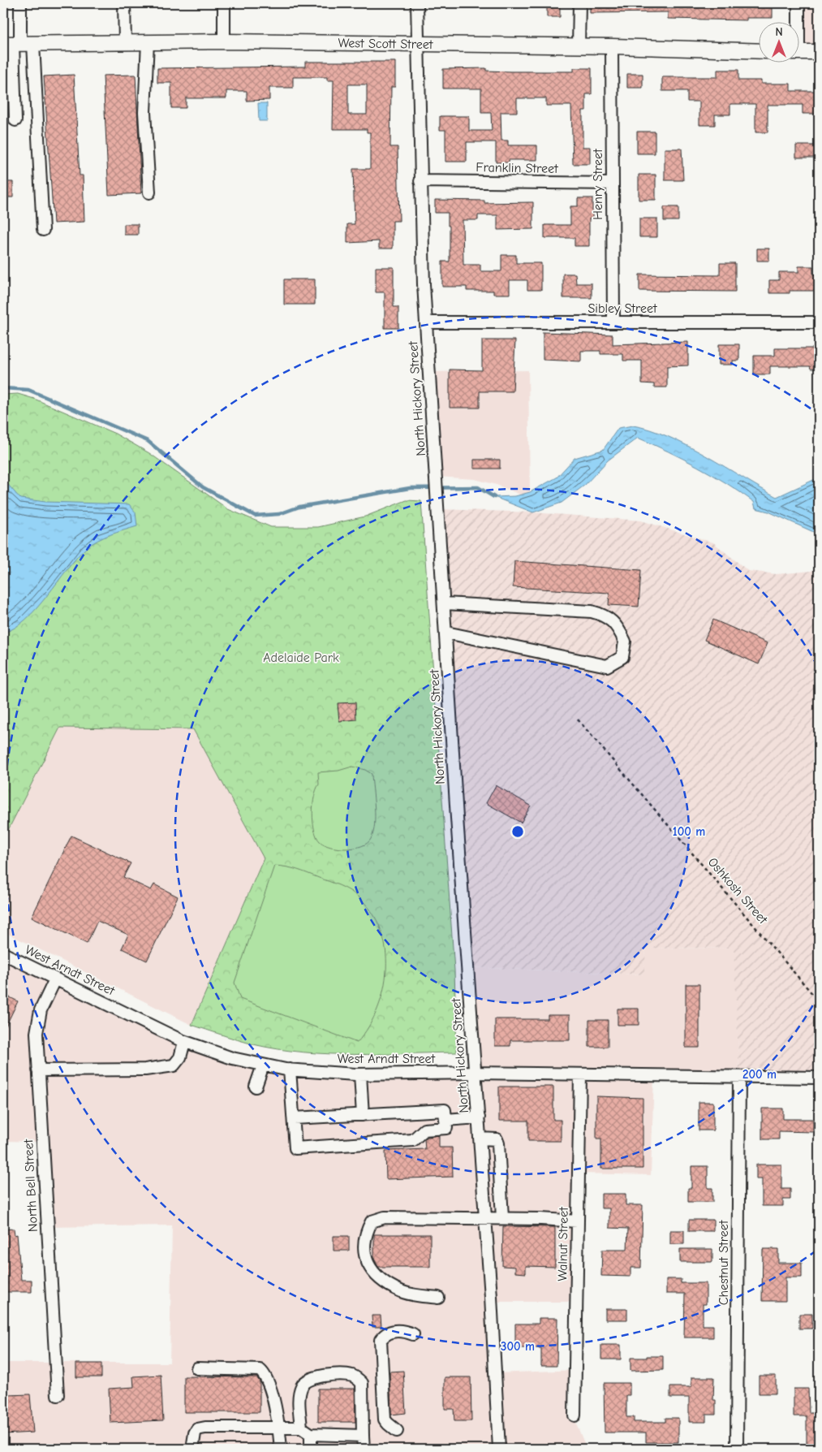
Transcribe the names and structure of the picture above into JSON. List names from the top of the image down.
{
  "streets": {
    "main road": ["West Scott Street"],
    "street": [
      "Franklin Street",
      "Henry Street",
      "Sibley Street",
      "North Hickory Street",
      "West Arndt Street",
      "North Bell Street",
      "Walnut Street",
      "Chestnut Street"
    ],
    "path": ["Oshkosh Street"]
  },
  "crossings": [
    ["West Scott Street", "Henry Street"],
    ["West Scott Street", "North Hickory Street"],
    ["Franklin Street", "Henry Street"],
    ["Franklin Street", "North Hickory Street"],
    ["Henry Street", "Sibley Street"],
    ["Sibley Street", "North Hickory Street"],
    ["North Hickory Street", "West Arndt Street"],
    ["West Arndt Street", "North Bell Street"],
    ["West Arndt Street", "Walnut Street"],
    ["West Arndt Street", "Chestnut Street"]
  ],
  "parks": ["Adelaide Park"],
  "north": "top",
  "rings": ["100 m", "200 m", "300 m"]
}
